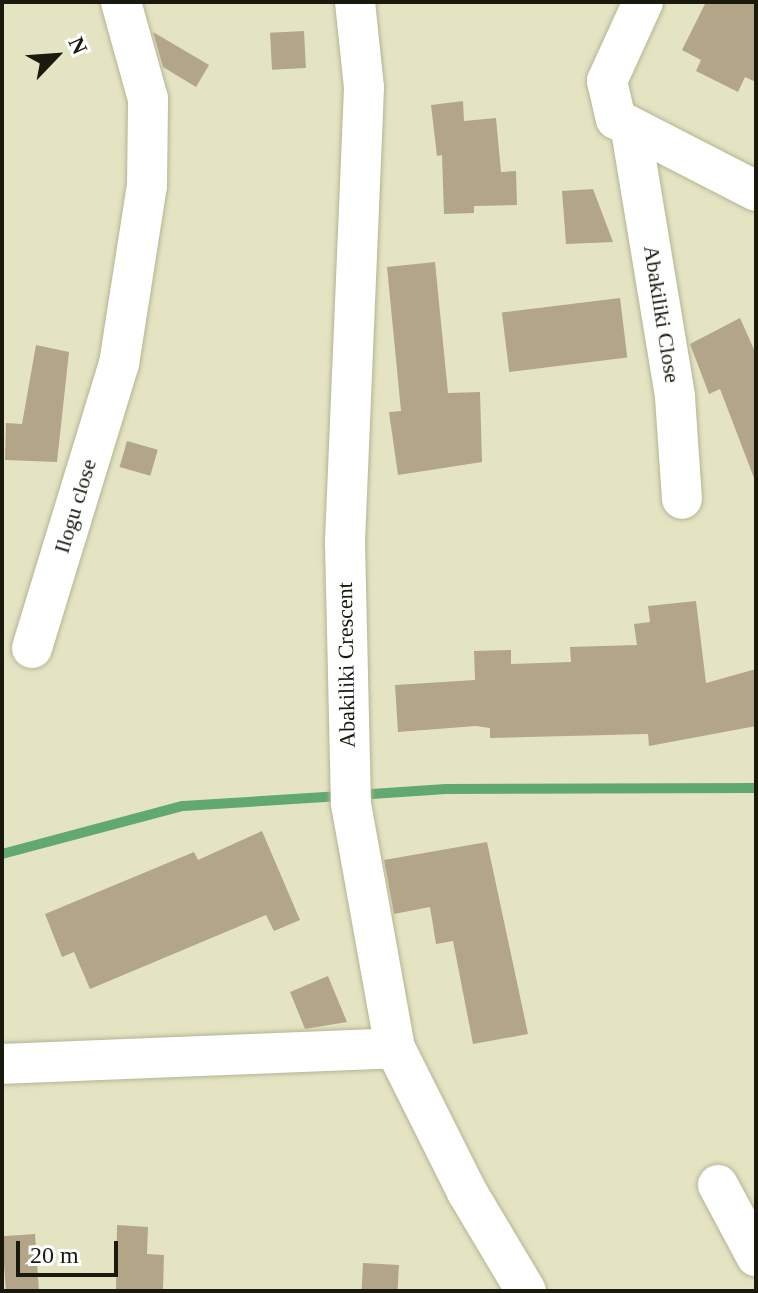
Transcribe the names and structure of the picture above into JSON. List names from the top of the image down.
{
  "streets": {
    "street": ["Abakiliki Close", "Ilogu close", "Abakiliki Crescent"]
  },
  "scale_bar": "20 m",
  "north": "top right"
}
